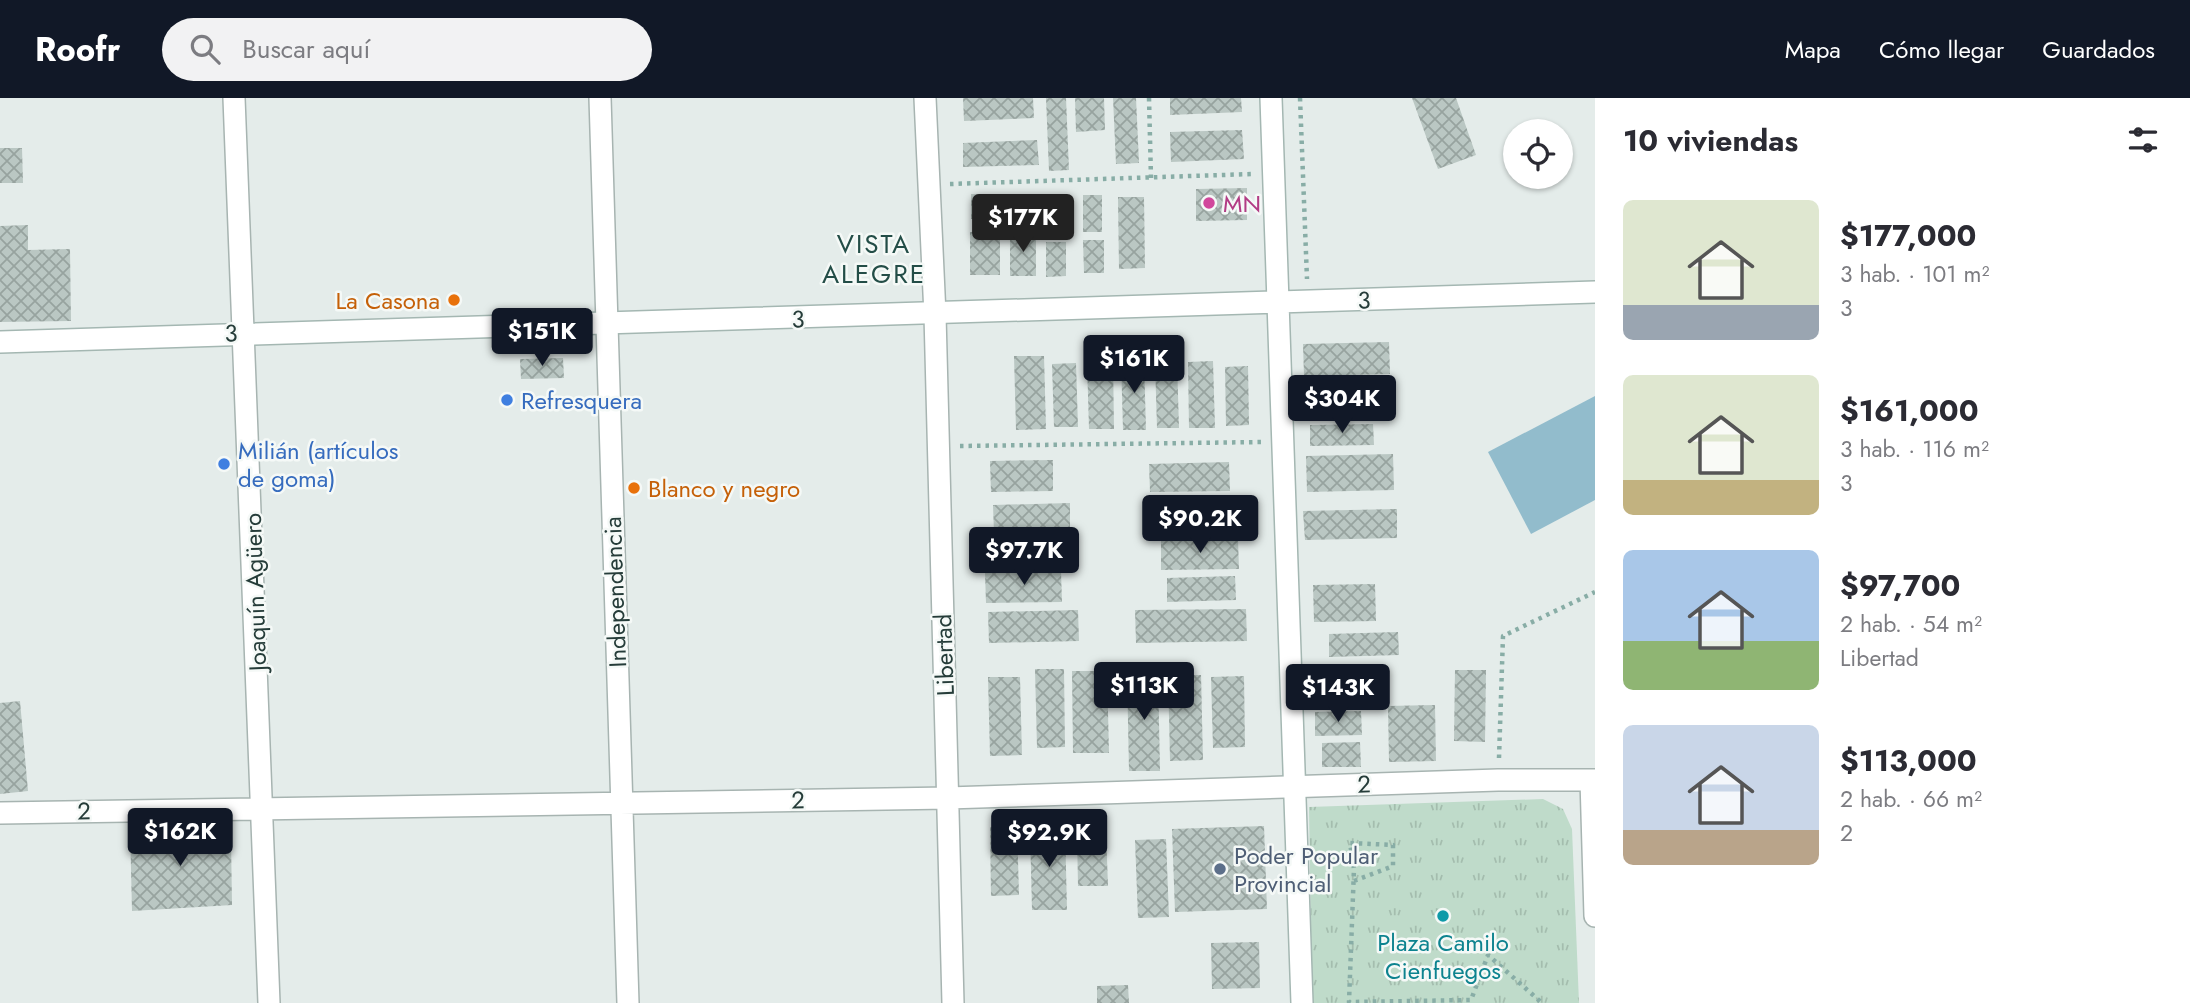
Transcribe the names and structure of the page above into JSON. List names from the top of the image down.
{
  "streets": {
    "street": [
      "3",
      "Joaquín Agüero",
      "Independencia",
      "Libertad",
      "2"
    ]
  },
  "crossings": [
    ["3", "Joaquín Agüero"],
    ["3", "Independencia"],
    ["3", "Libertad"],
    ["Joaquín Agüero", "2"],
    ["Independencia", "2"],
    ["Libertad", "2"]
  ],
  "districts": ["VISTA ALEGRE"],
  "places": [
    "MN",
    "La Casona",
    "Refresquera",
    "Milián (artículos de goma)",
    "Blanco y negro",
    "Poder Popular Provincial",
    "Plaza Camilo Cienfuegos"
  ],
  "page": {
    "header": "Roofr",
    "search": "Buscar aquí",
    "nav": ["Mapa", "Cómo llegar", "Guardados"],
    "heading": "10 viviendas",
    "list": [
      {
        "name": "$177,000",
        "note": "3 hab. · 101 m² · 3"
      },
      {
        "name": "$161,000",
        "note": "3 hab. · 116 m² · 3"
      },
      {
        "name": "$97,700",
        "note": "2 hab. · 54 m² · Libertad"
      },
      {
        "name": "$113,000",
        "note": "2 hab. · 66 m² · 2"
      }
    ],
    "price": [
      "$177K",
      "$151K",
      "$161K",
      "$304K",
      "$90.2K",
      "$97.7K",
      "$113K",
      "$143K",
      "$162K",
      "$92.9K"
    ]
  }
}
